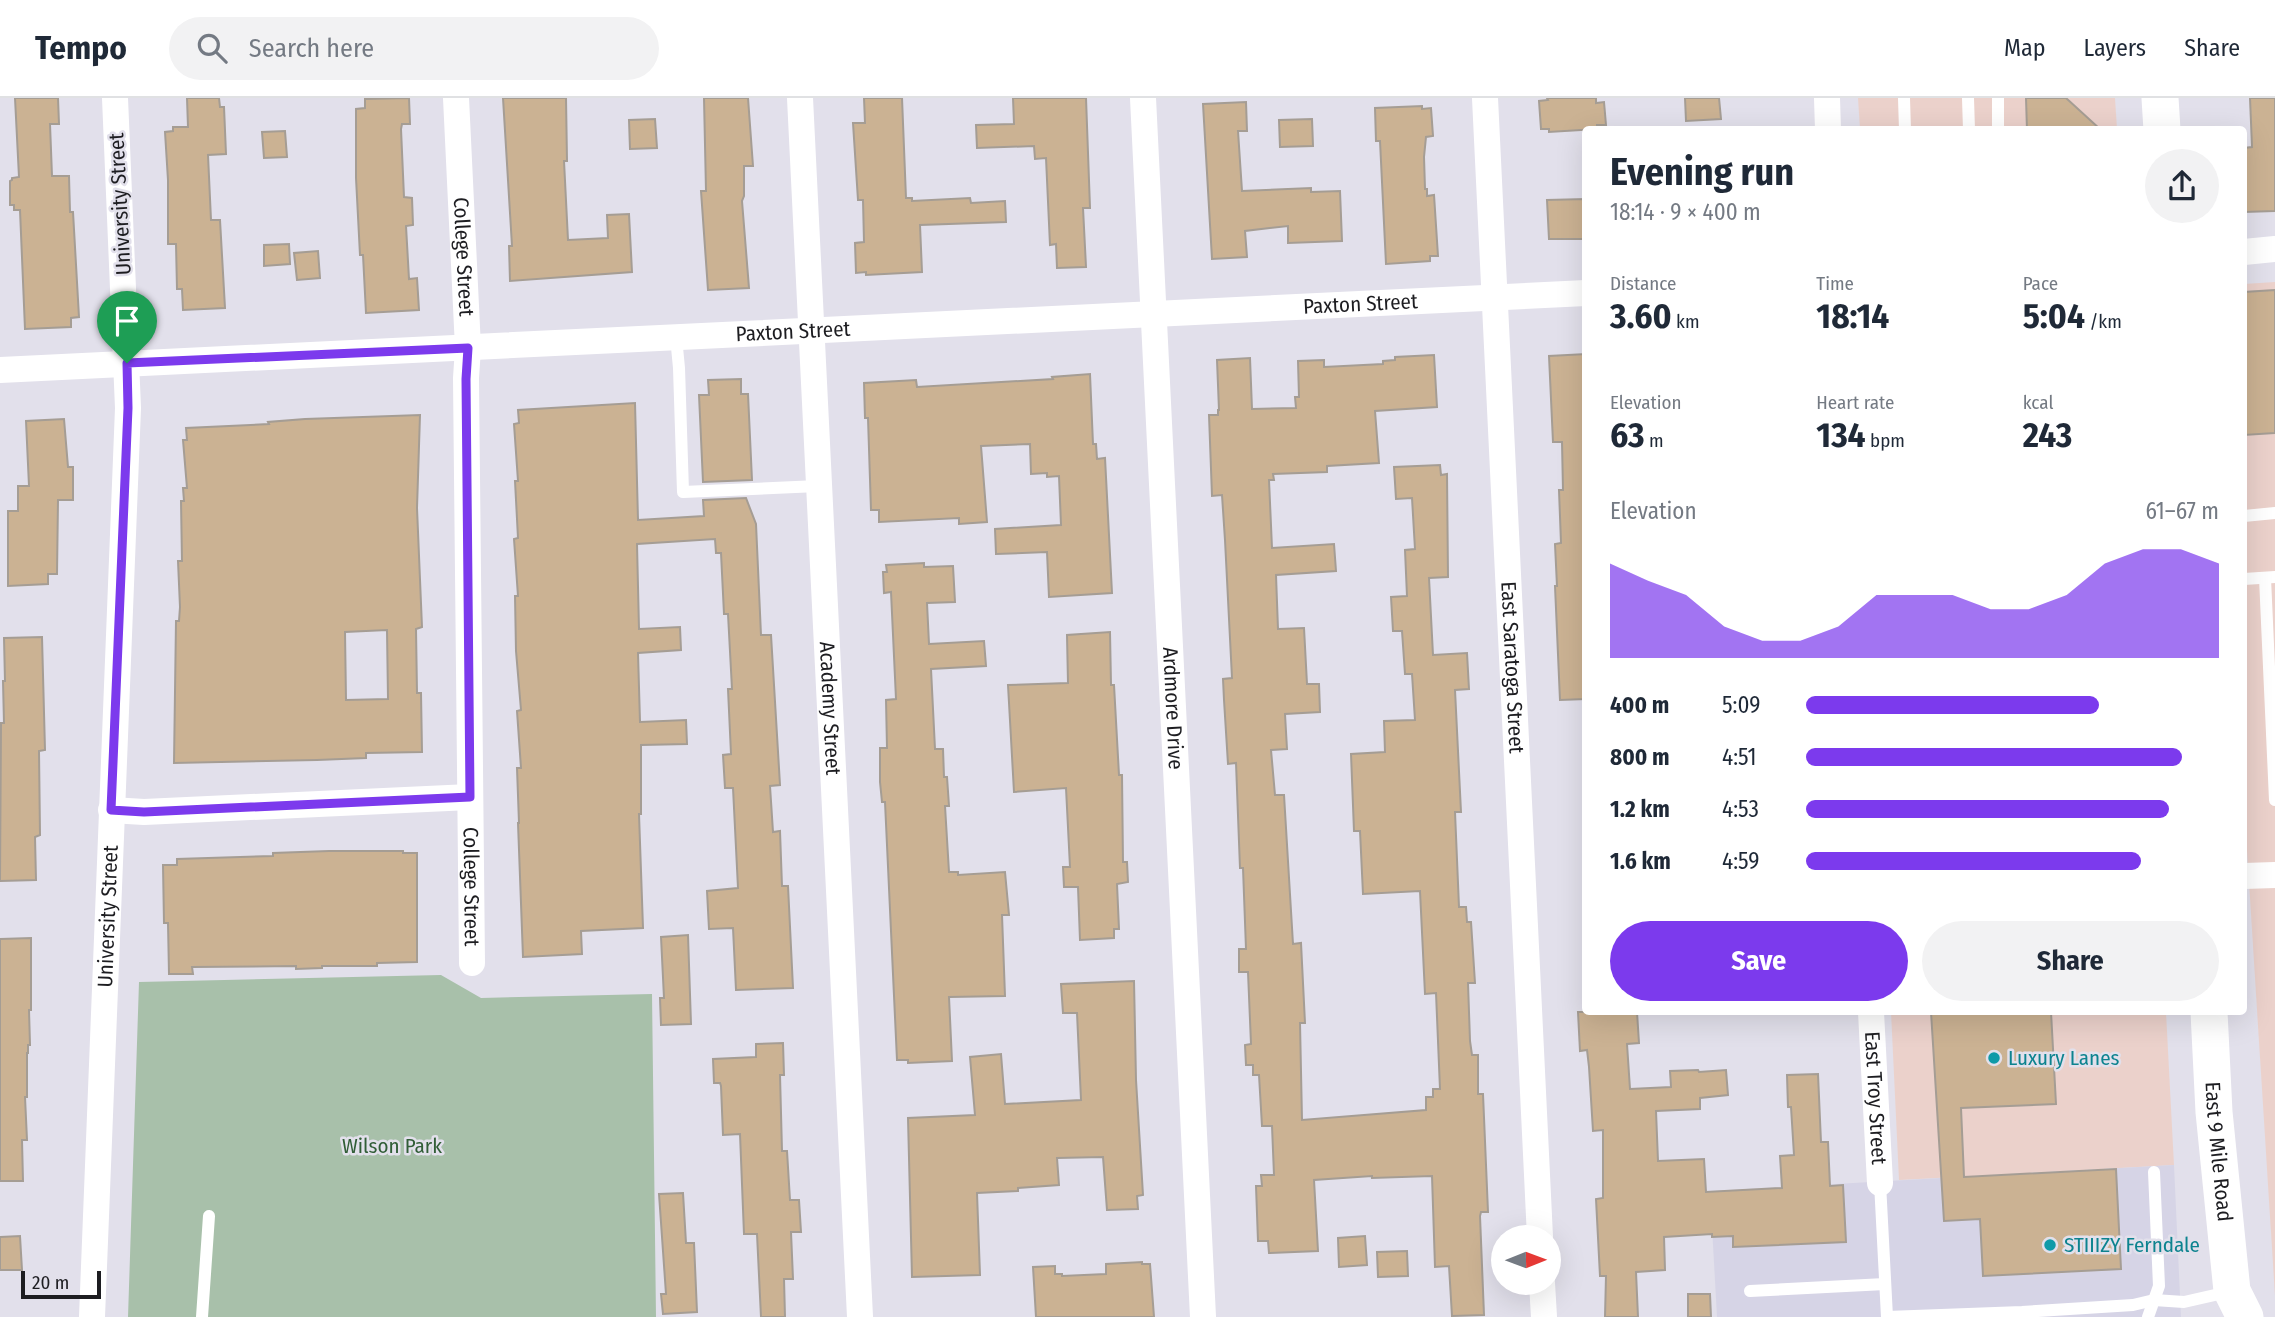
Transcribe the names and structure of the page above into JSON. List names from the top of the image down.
{
  "streets": {
    "main road": ["East 9 Mile Road"],
    "street": [
      "University Street",
      "College Street",
      "Paxton Street",
      "East Saratoga Street",
      "Ardmore Drive",
      "Academy Street",
      "East Troy Street"
    ]
  },
  "crossings": [
    ["University Street", "Paxton Street"],
    ["College Street", "Paxton Street"],
    ["Paxton Street", "East Saratoga Street"],
    ["Paxton Street", "Ardmore Drive"],
    ["Paxton Street", "Academy Street"]
  ],
  "parks": ["Wilson Park"],
  "places": ["Luxury Lanes", "STIIIZY Ferndale"],
  "scale_bar": "20 m",
  "north": "right",
  "page": {
    "header": "Tempo",
    "search": "Search here",
    "nav": ["Map", "Layers", "Share"],
    "heading": ["Evening run", "18:14 · 9 × 400 m"],
    "stats": [
      ["Distance", "3.60 km"],
      ["Time", "18:14"],
      ["Pace", "5:04 /km"],
      ["Elevation", "63 m"],
      ["Heart rate", "134 bpm"],
      ["kcal", "243"]
    ],
    "chart": ["Elevation", "61–67 m"],
    "list": [
      {
        "name": "400 m",
        "note": "5:09"
      },
      {
        "name": "800 m",
        "note": "4:51"
      },
      {
        "name": "1.2 km",
        "note": "4:53"
      },
      {
        "name": "1.6 km",
        "note": "4:59"
      }
    ],
    "buttons": ["Save", "Share"],
    "scale": "20 m"
  }
}
